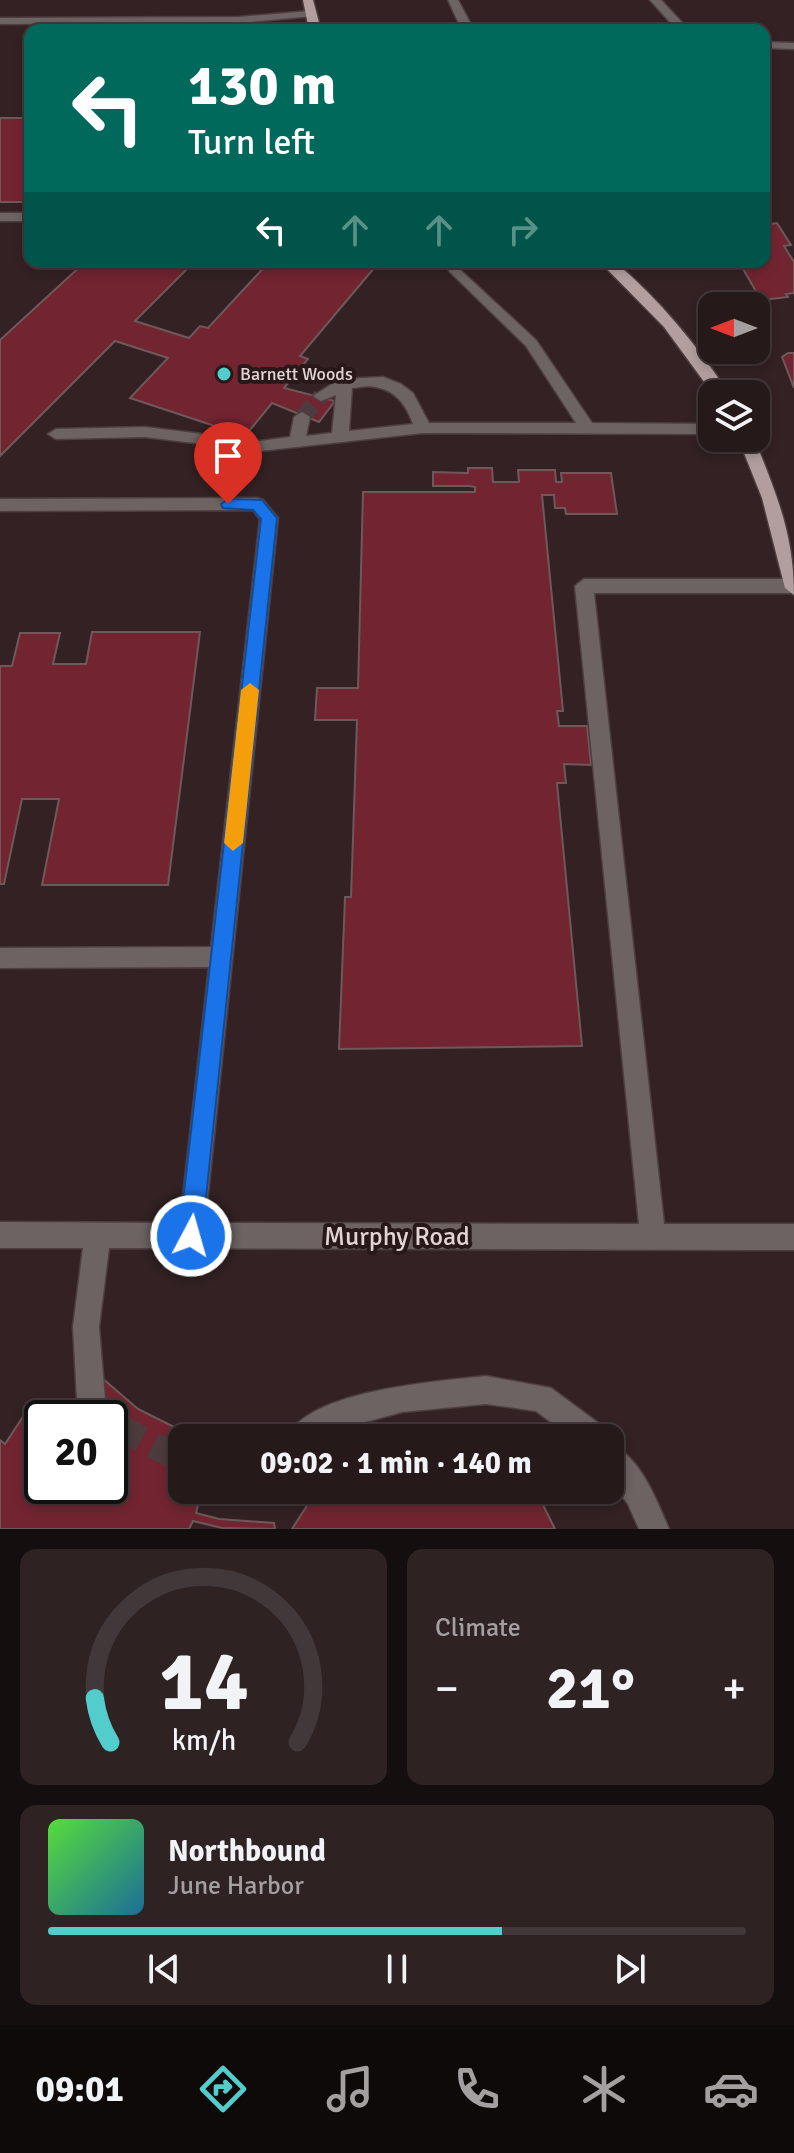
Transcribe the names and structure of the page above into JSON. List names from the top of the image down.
{
  "streets": {
    "street": ["Murphy Road"]
  },
  "places": ["Barnett Woods"],
  "north": "left",
  "page": {
    "turn": ["130 m", "Turn left"],
    "limit": "20",
    "trip": "09:02 · 1 min · 140 m",
    "tile": "Climate",
    "heat": ["−", "21°", "+"],
    "song": ["Northbound", "June Harbor"],
    "tabs": "09:01",
    "gauge": ["14", "km/h"]
  }
}
